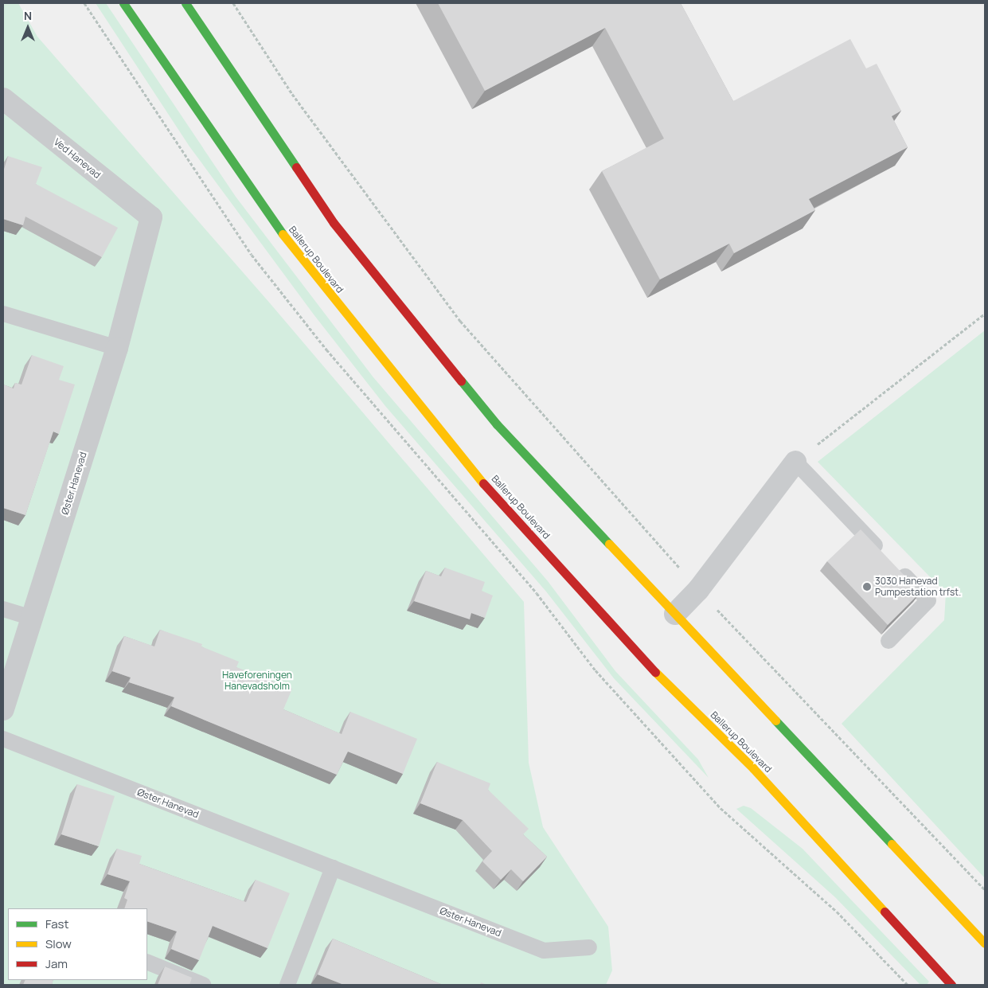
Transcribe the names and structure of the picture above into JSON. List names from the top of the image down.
{
  "streets": {
    "street": ["Ved Hanevad", "Ballerup Boulevard", "Øster Hanevad"]
  },
  "crossings": [
    ["Ved Hanevad", "Øster Hanevad"]
  ],
  "parks": ["Haveforeningen Hanevadsholm"],
  "places": ["3030 Hanevad Pumpestation trfst."],
  "legend": ["Fast", "Slow", "Jam"],
  "north": "top"
}
